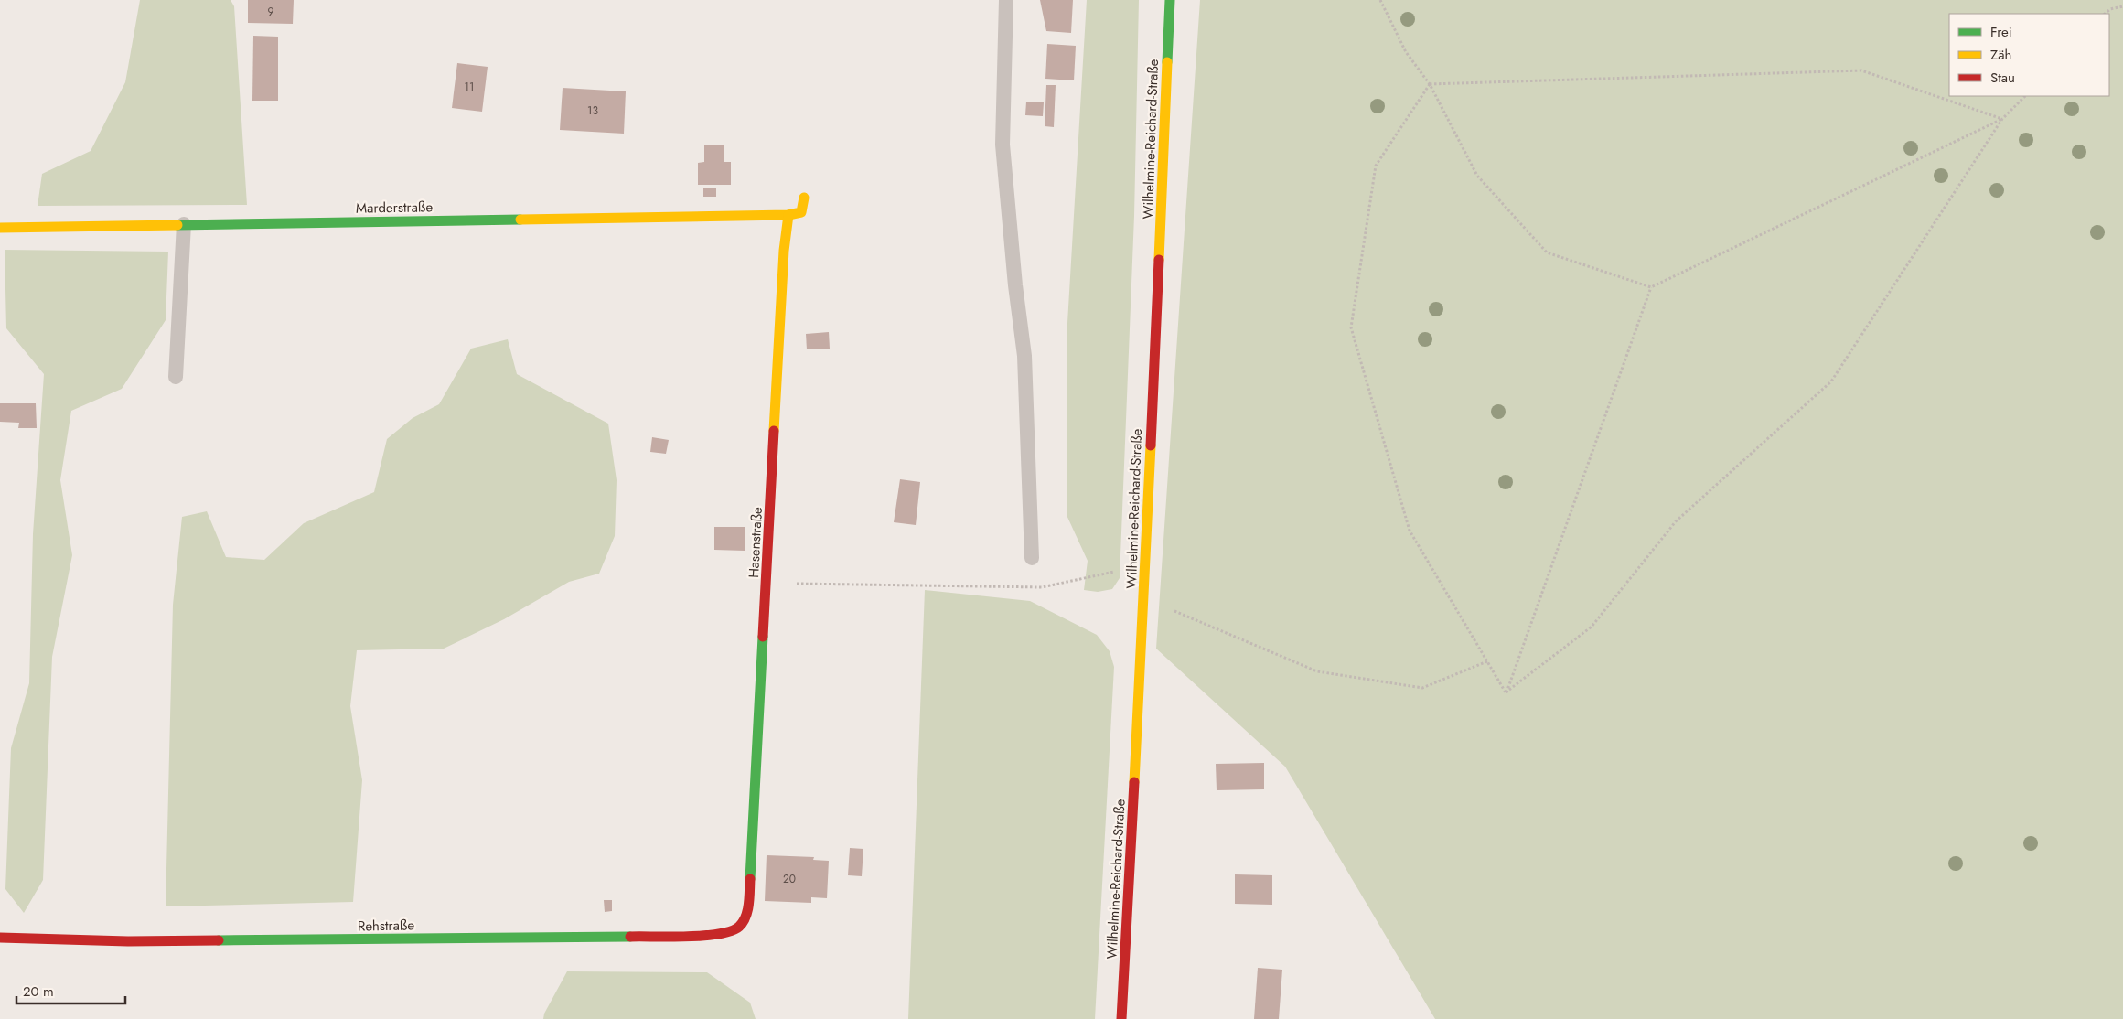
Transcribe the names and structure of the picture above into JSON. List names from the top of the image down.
{
  "streets": {
    "street": [
      "Wilhelmine-Reichard-Straße",
      "Marderstraße",
      "Hasenstraße",
      "Rehstraße"
    ]
  },
  "crossings": [
    ["Marderstraße", "Hasenstraße"],
    ["Hasenstraße", "Rehstraße"]
  ],
  "house_numbers": [
    "9",
    "11",
    "13",
    "20"
  ],
  "legend": ["Frei", "Zäh", "Stau"],
  "scale_bar": "20 m"
}
